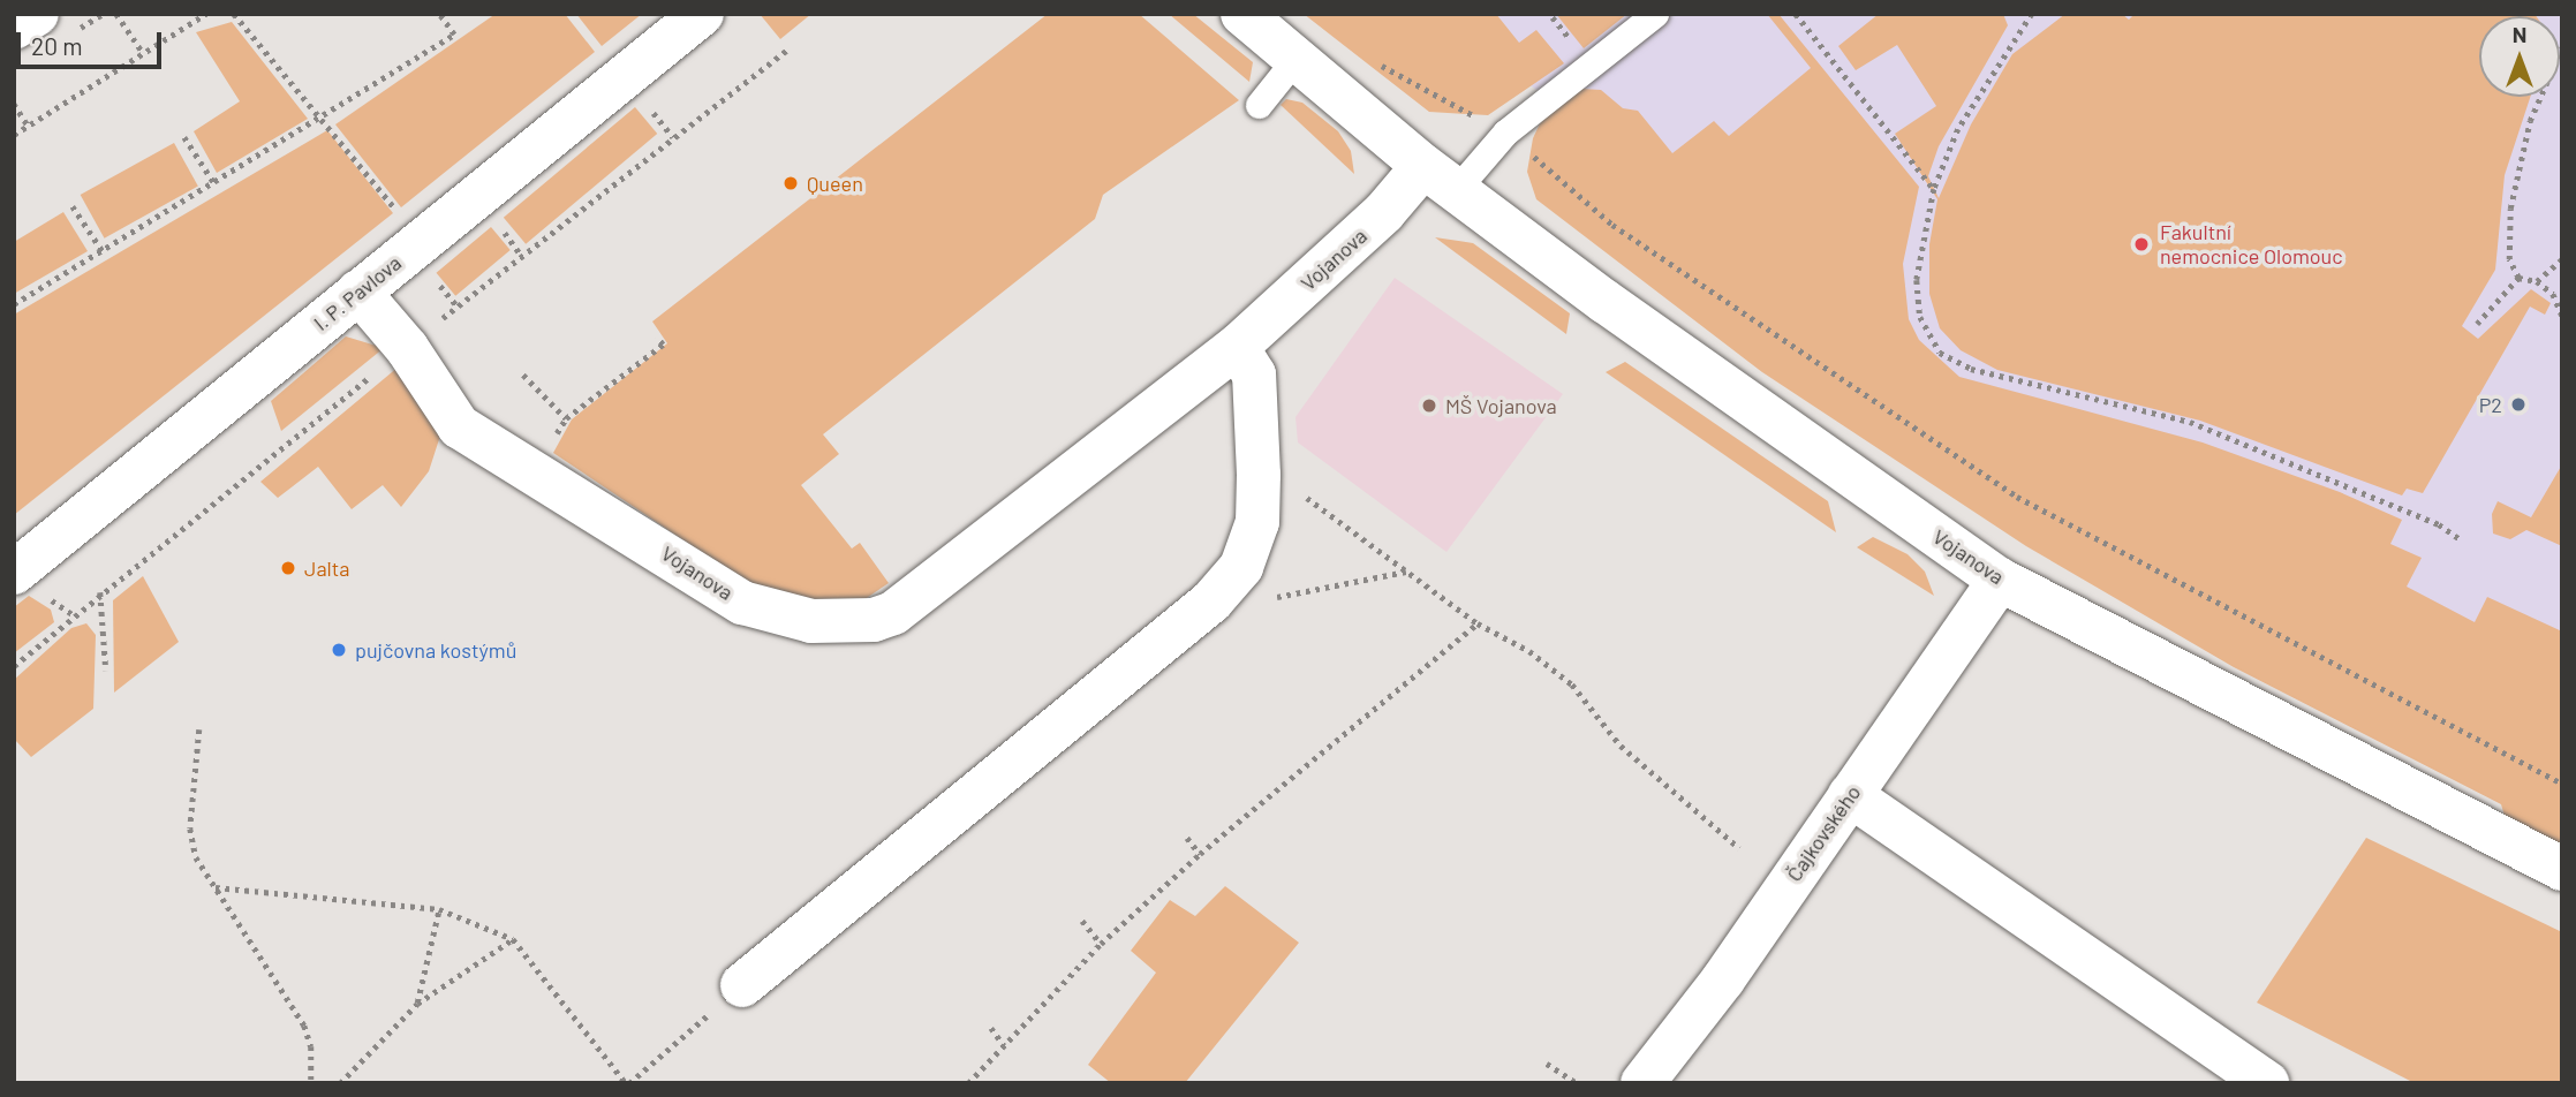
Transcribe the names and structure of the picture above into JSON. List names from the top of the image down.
{
  "streets": {
    "street": ["Vojanova", "I. P. Pavlova", "Čajkovského"]
  },
  "crossings": [
    ["Vojanova", "I. P. Pavlova"],
    ["Vojanova", "Čajkovského"]
  ],
  "places": [
    "Queen",
    "Fakultní nemocnice Olomouc",
    "P2",
    "MŠ Vojanova",
    "Jalta",
    "pujčovna kostýmů"
  ],
  "scale_bar": "20 m",
  "north": "top"
}
